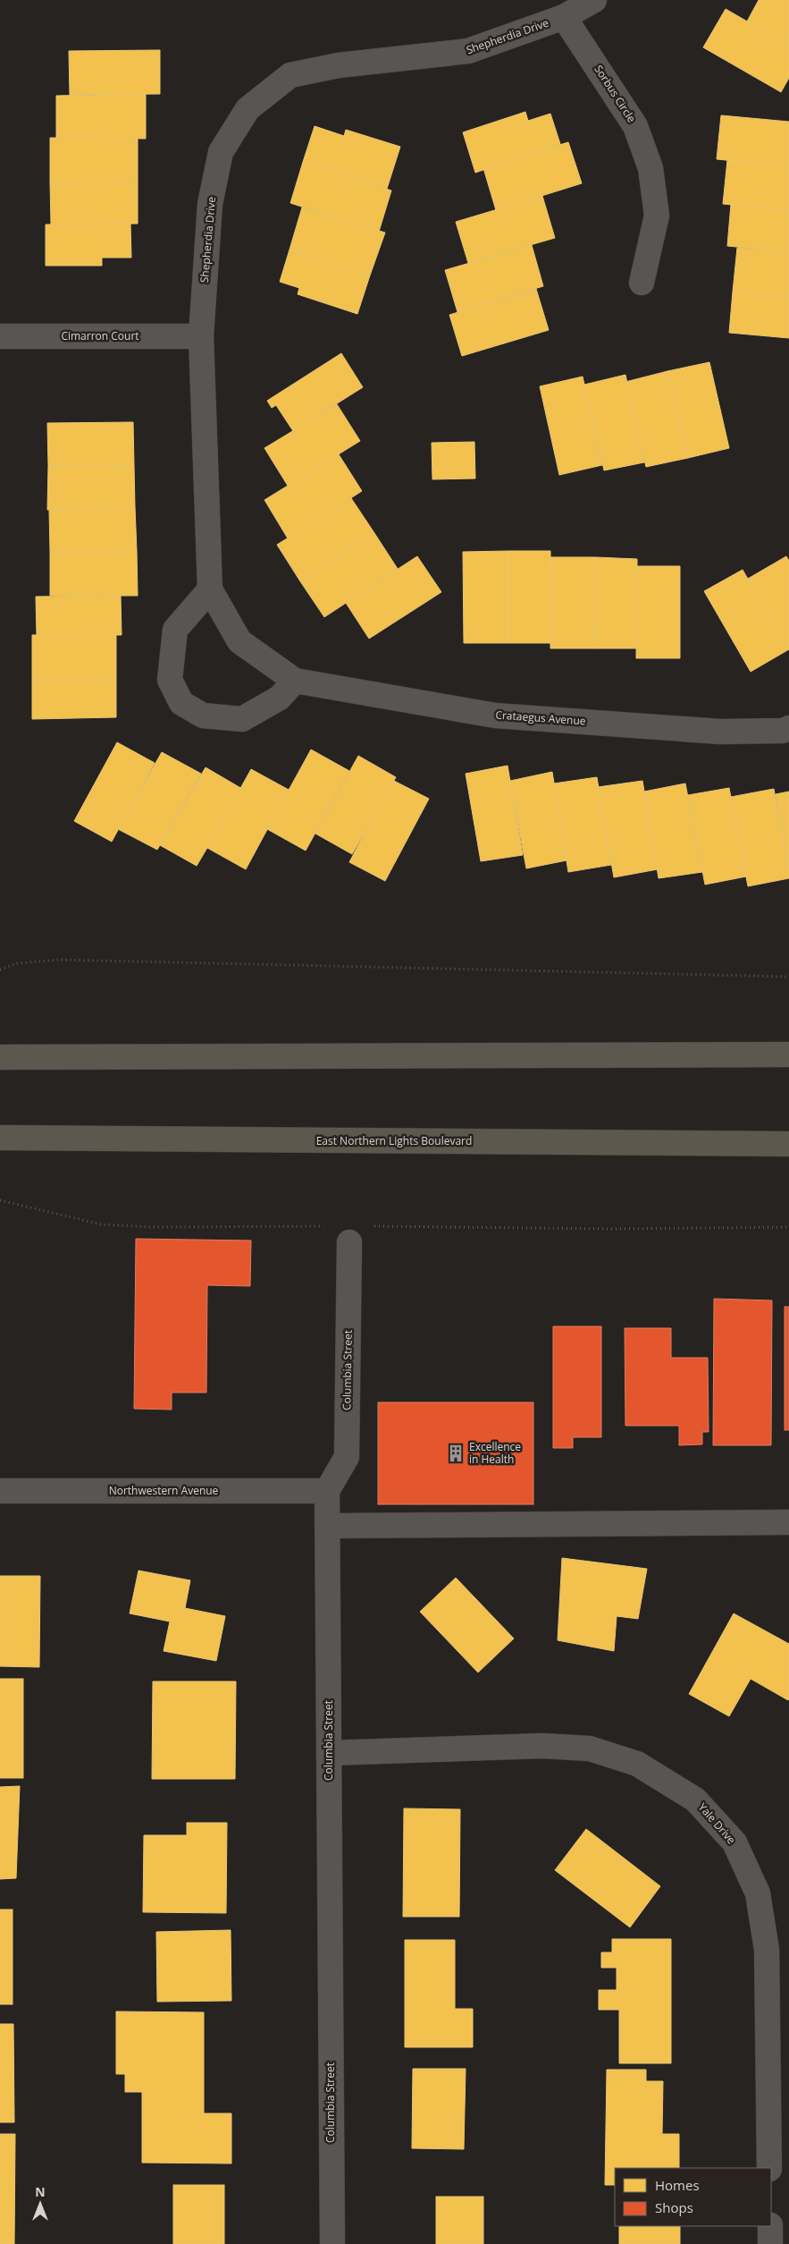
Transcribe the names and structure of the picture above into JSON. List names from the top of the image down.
{
  "streets": {
    "main road": ["East Northern Lights Boulevard"],
    "street": [
      "Shepherdia Drive",
      "Sorbus Circle",
      "Cimarron Court",
      "Crataegus Avenue",
      "Columbia Street",
      "Northwestern Avenue",
      "Yale Drive"
    ]
  },
  "crossings": [
    ["Shepherdia Drive", "Sorbus Circle"],
    ["Shepherdia Drive", "Cimarron Court"],
    ["Columbia Street", "Northwestern Avenue"],
    ["Columbia Street", "Yale Drive"]
  ],
  "places": {
    "building": ["Excellence in Health"]
  },
  "legend": ["Homes", "Shops"],
  "north": "top"
}
